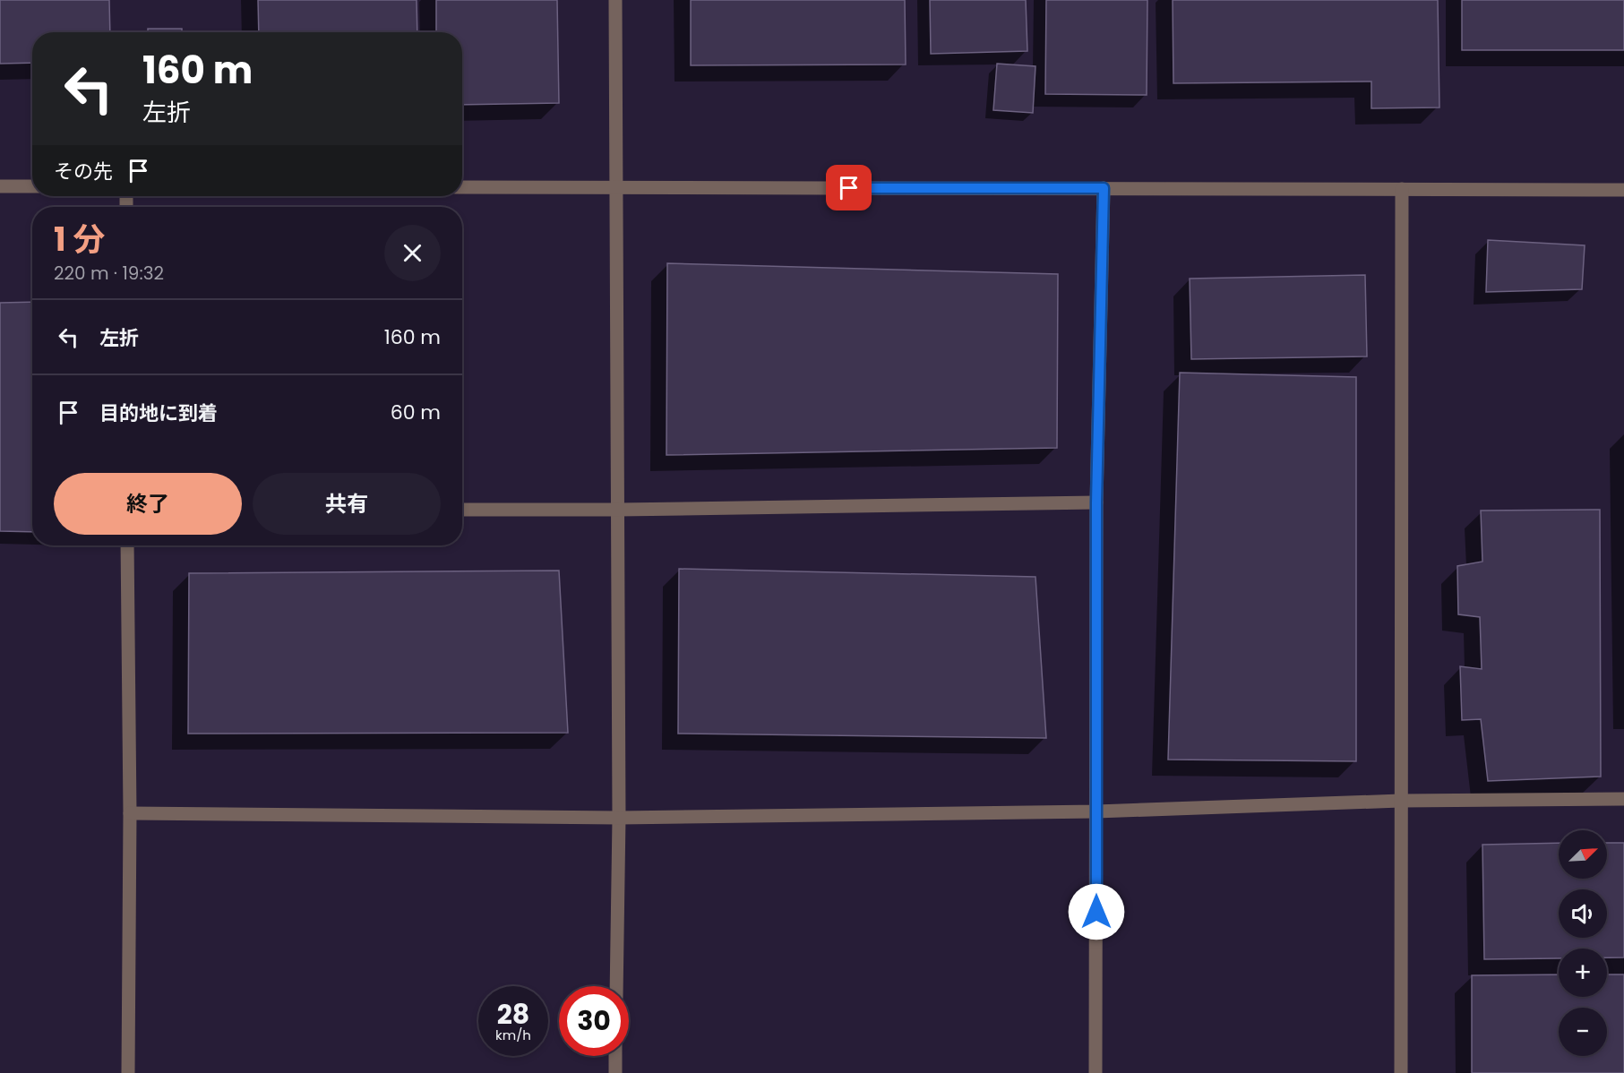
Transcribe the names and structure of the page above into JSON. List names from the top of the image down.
{
  "north": "top right",
  "page": {
    "turn": ["160 m", "左折"],
    "then": "その先",
    "heading": ["1 分", "220 m · 19:32"],
    "list": [
      {
        "name": "左折",
        "value": "160 m"
      },
      {
        "name": "目的地に到着",
        "value": "60 m"
      }
    ],
    "buttons": ["終了", "共有"],
    "map_buttons": ["+", "−"],
    "speed": "28 km/h",
    "limit": "30"
  }
}
